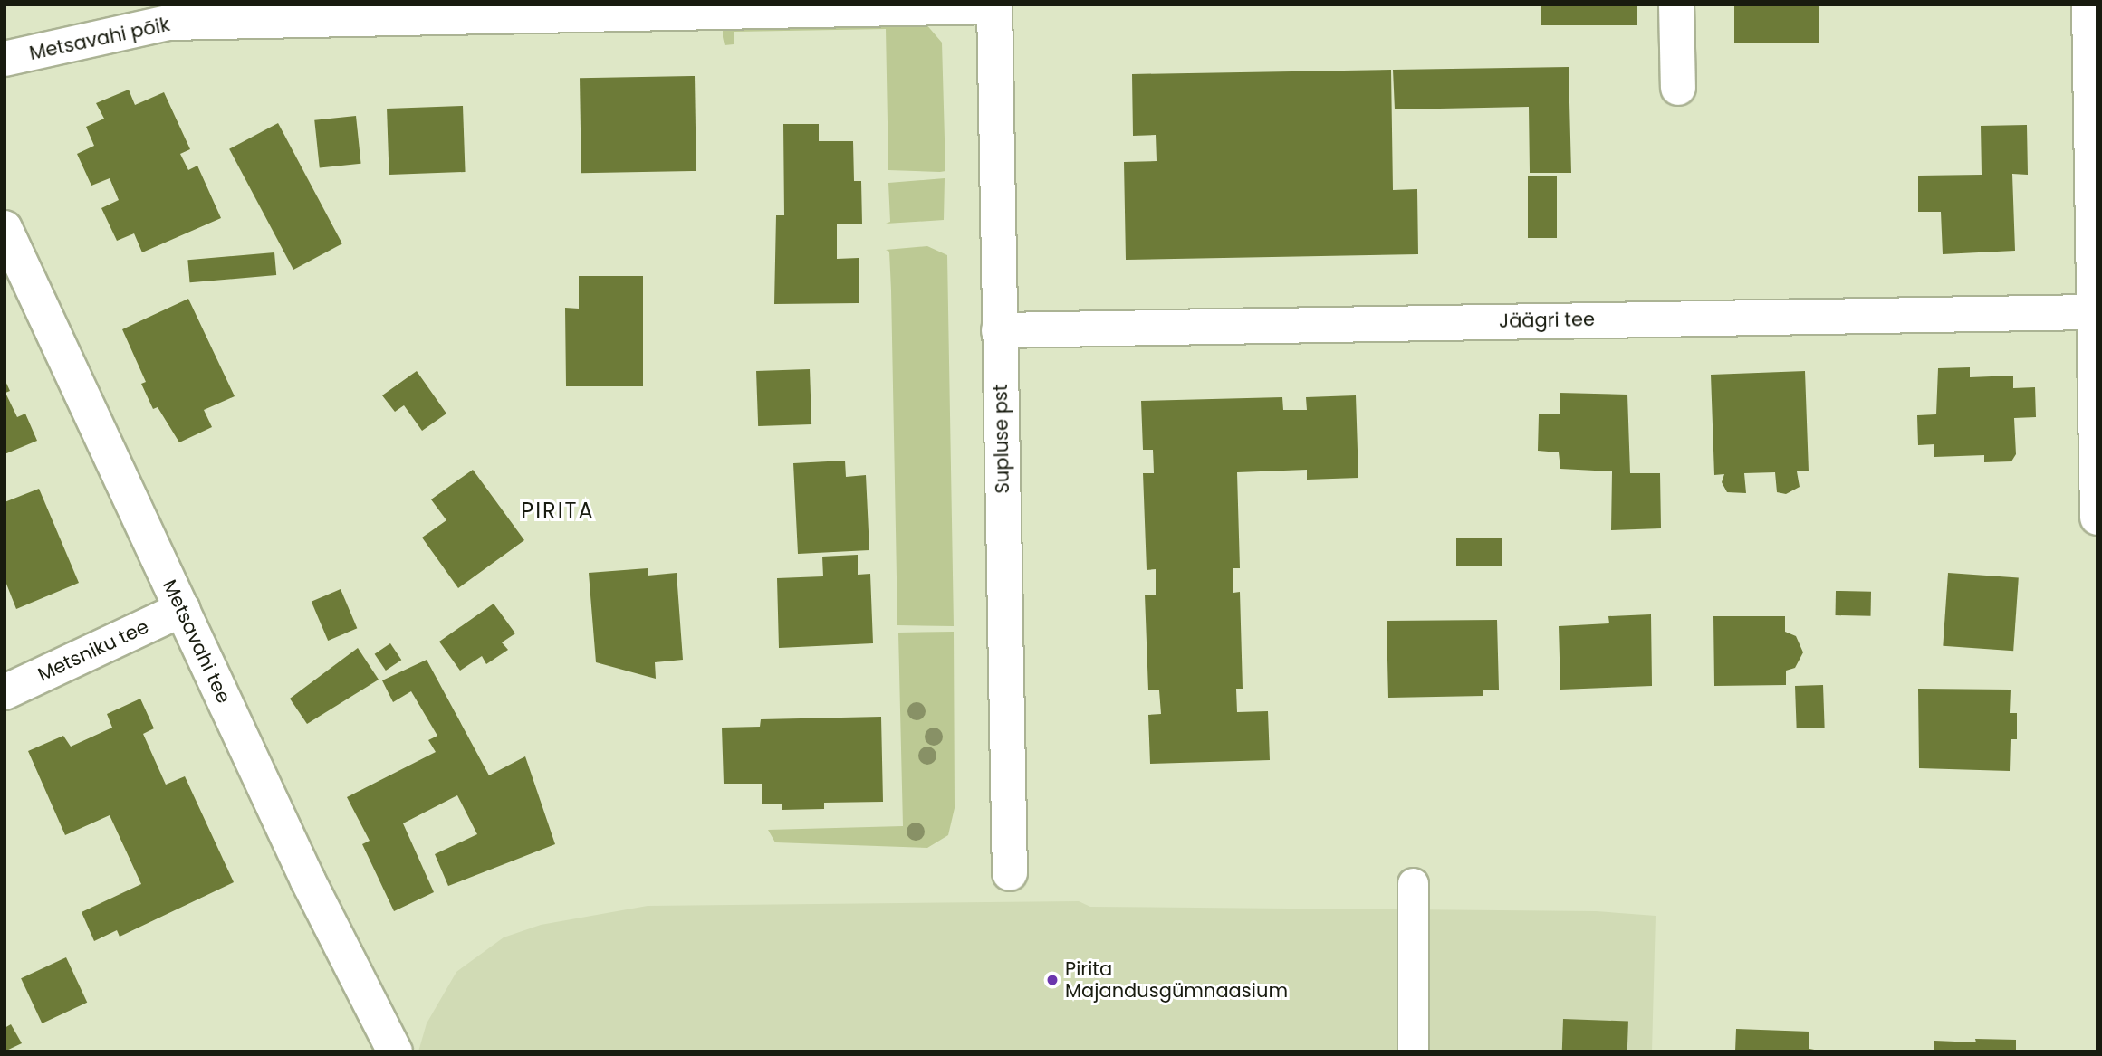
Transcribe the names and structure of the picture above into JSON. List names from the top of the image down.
{
  "streets": {
    "street": [
      "Metsavahi põik",
      "Jäägri tee",
      "Supluse pst",
      "Metsavahi tee",
      "Metsniku tee"
    ]
  },
  "crossings": [
    ["Metsavahi põik", "Supluse pst"],
    ["Jäägri tee", "Supluse pst"],
    ["Metsavahi tee", "Metsniku tee"]
  ],
  "districts": ["PIRITA"],
  "places": ["Pirita Majandusgümnaasium"]
}
